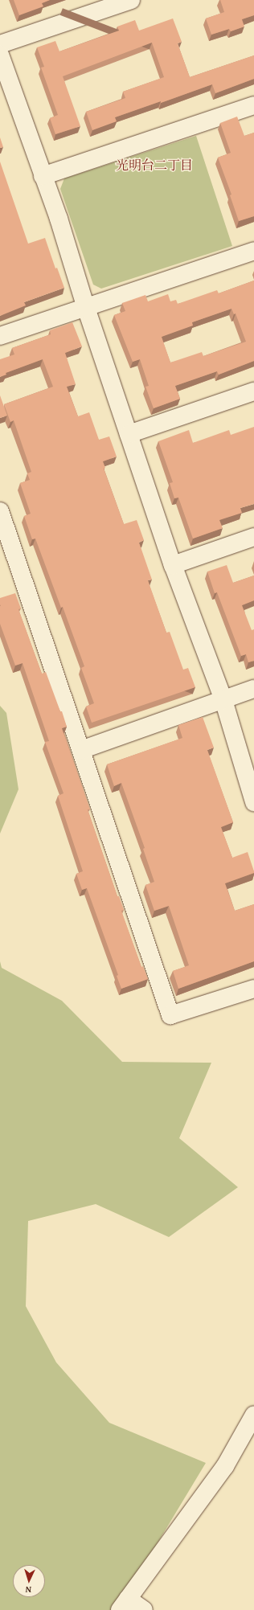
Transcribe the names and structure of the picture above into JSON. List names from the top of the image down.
{
  "districts": ["光明台二丁目"],
  "north": "bottom"
}
